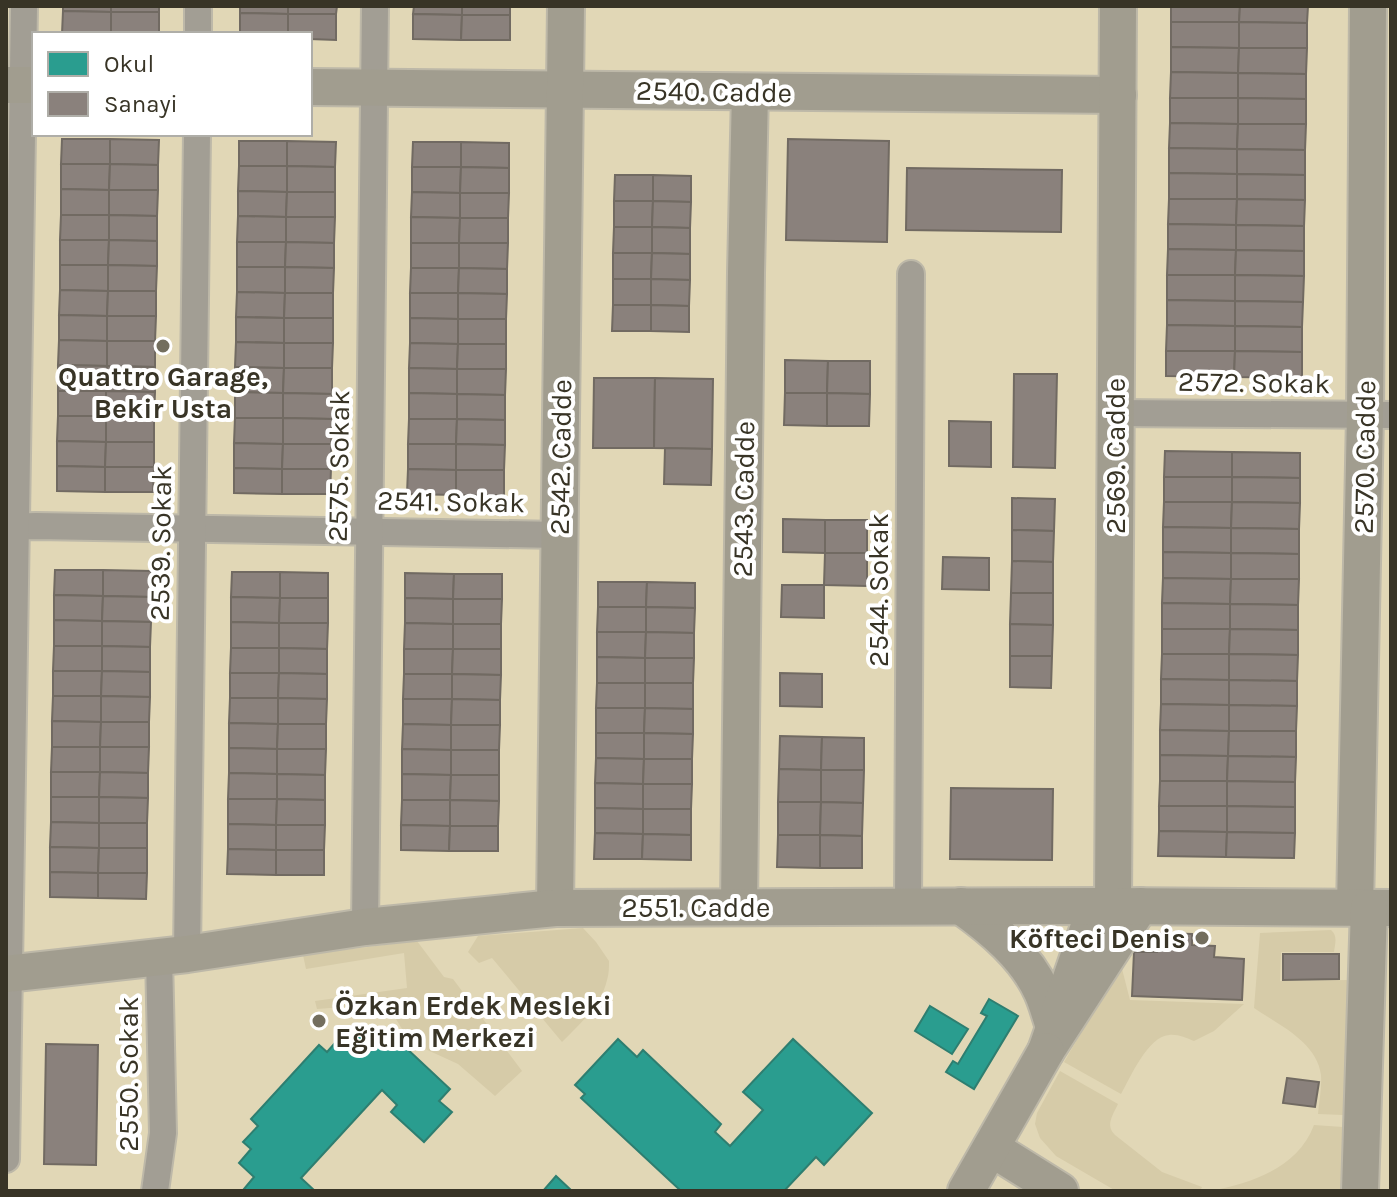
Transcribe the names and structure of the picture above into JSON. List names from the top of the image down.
{
  "streets": {
    "street": [
      "2540. Cadde",
      "2572. Sokak",
      "2569. Cadde",
      "2542. Cadde",
      "2570. Cadde",
      "2575. Sokak",
      "2543. Cadde",
      "2541. Sokak",
      "2539. Sokak",
      "2544. Sokak",
      "2551. Cadde",
      "2550. Sokak"
    ]
  },
  "crossings": [
    ["2540. Cadde", "2569. Cadde"],
    ["2540. Cadde", "2542. Cadde"],
    ["2540. Cadde", "2575. Sokak"],
    ["2540. Cadde", "2543. Cadde"],
    ["2572. Sokak", "2569. Cadde"],
    ["2572. Sokak", "2570. Cadde"],
    ["2569. Cadde", "2551. Cadde"],
    ["2542. Cadde", "2541. Sokak"],
    ["2542. Cadde", "2551. Cadde"],
    ["2570. Cadde", "2551. Cadde"],
    ["2575. Sokak", "2541. Sokak"],
    ["2575. Sokak", "2551. Cadde"],
    ["2543. Cadde", "2551. Cadde"],
    ["2541. Sokak", "2539. Sokak"],
    ["2539. Sokak", "2551. Cadde"],
    ["2539. Sokak", "2550. Sokak"],
    ["2544. Sokak", "2551. Cadde"],
    ["2551. Cadde", "2550. Sokak"]
  ],
  "places": ["Quattro Garage, Bekir Usta", "Köfteci Denis", "Özkan Erdek Mesleki Eğitim Merkezi"],
  "legend": ["Okul", "Sanayi"]
}
